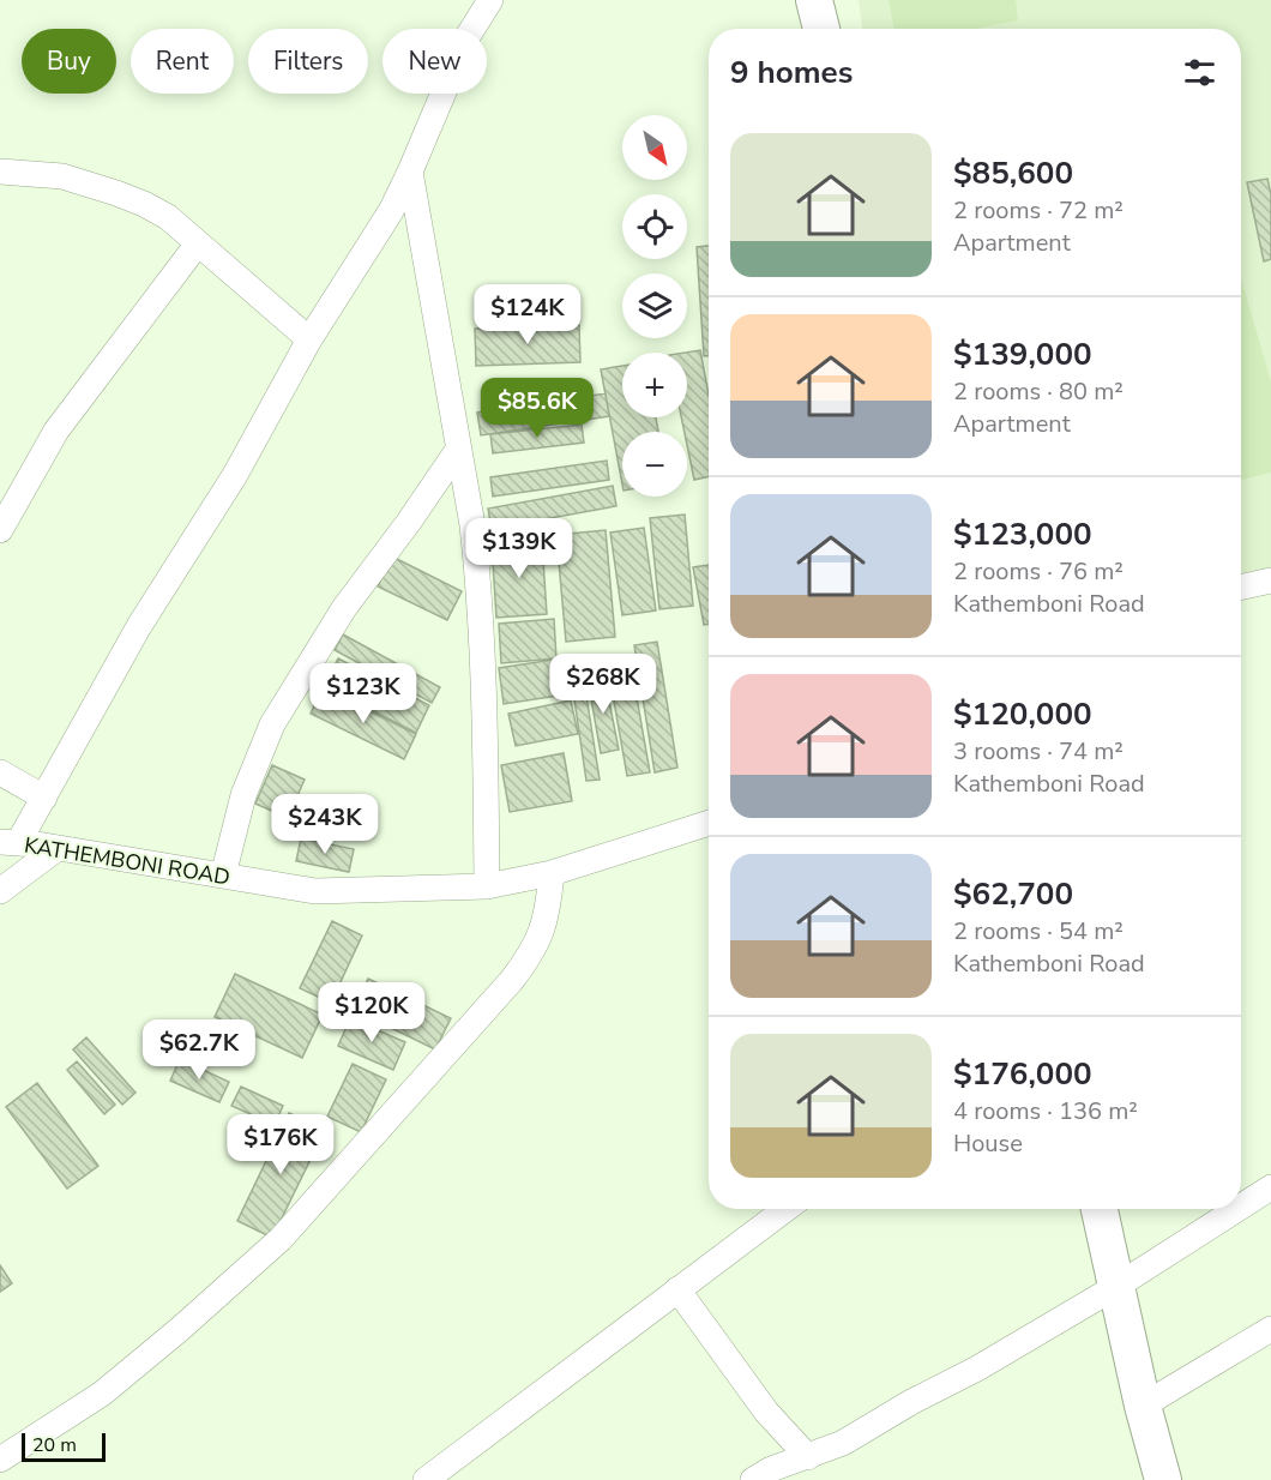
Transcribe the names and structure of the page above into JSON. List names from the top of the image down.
{
  "streets": {
    "street": ["KATHEMBONI ROAD"]
  },
  "scale_bar": "20 m",
  "north": "bottom right",
  "page": {
    "chip": [
      "Buy",
      "Rent",
      "Filters",
      "New"
    ],
    "heading": "9 homes",
    "map_buttons": ["+", "−"],
    "list": [
      {
        "name": "$85,600",
        "note": "2 rooms · 72 m² · Apartment"
      },
      {
        "name": "$139,000",
        "note": "2 rooms · 80 m² · Apartment"
      },
      {
        "name": "$123,000",
        "note": "2 rooms · 76 m² · Kathemboni Road"
      },
      {
        "name": "$120,000",
        "note": "3 rooms · 74 m² · Kathemboni Road"
      },
      {
        "name": "$62,700",
        "note": "2 rooms · 54 m² · Kathemboni Road"
      },
      {
        "name": "$176,000",
        "note": "4 rooms · 136 m² · House"
      }
    ],
    "price": [
      "$124K",
      "$85.6K",
      "$139K",
      "$268K",
      "$123K",
      "$243K",
      "$120K",
      "$62.7K",
      "$176K"
    ],
    "scale": "20 m"
  }
}
